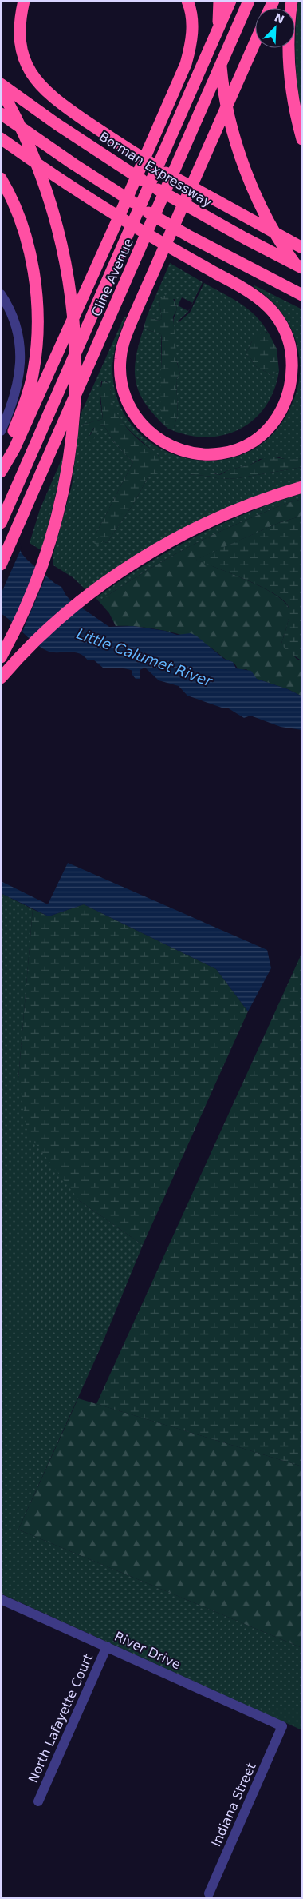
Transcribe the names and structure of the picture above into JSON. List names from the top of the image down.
{
  "streets": {
    "highway": ["Borman Expressway", "Cline Avenue"],
    "street": ["River Drive", "North Lafayette Court", "Indiana Street"]
  },
  "crossings": [
    ["River Drive", "North Lafayette Court"],
    ["River Drive", "Indiana Street"]
  ],
  "water": ["Little Calumet River"],
  "north": "top right"
}
